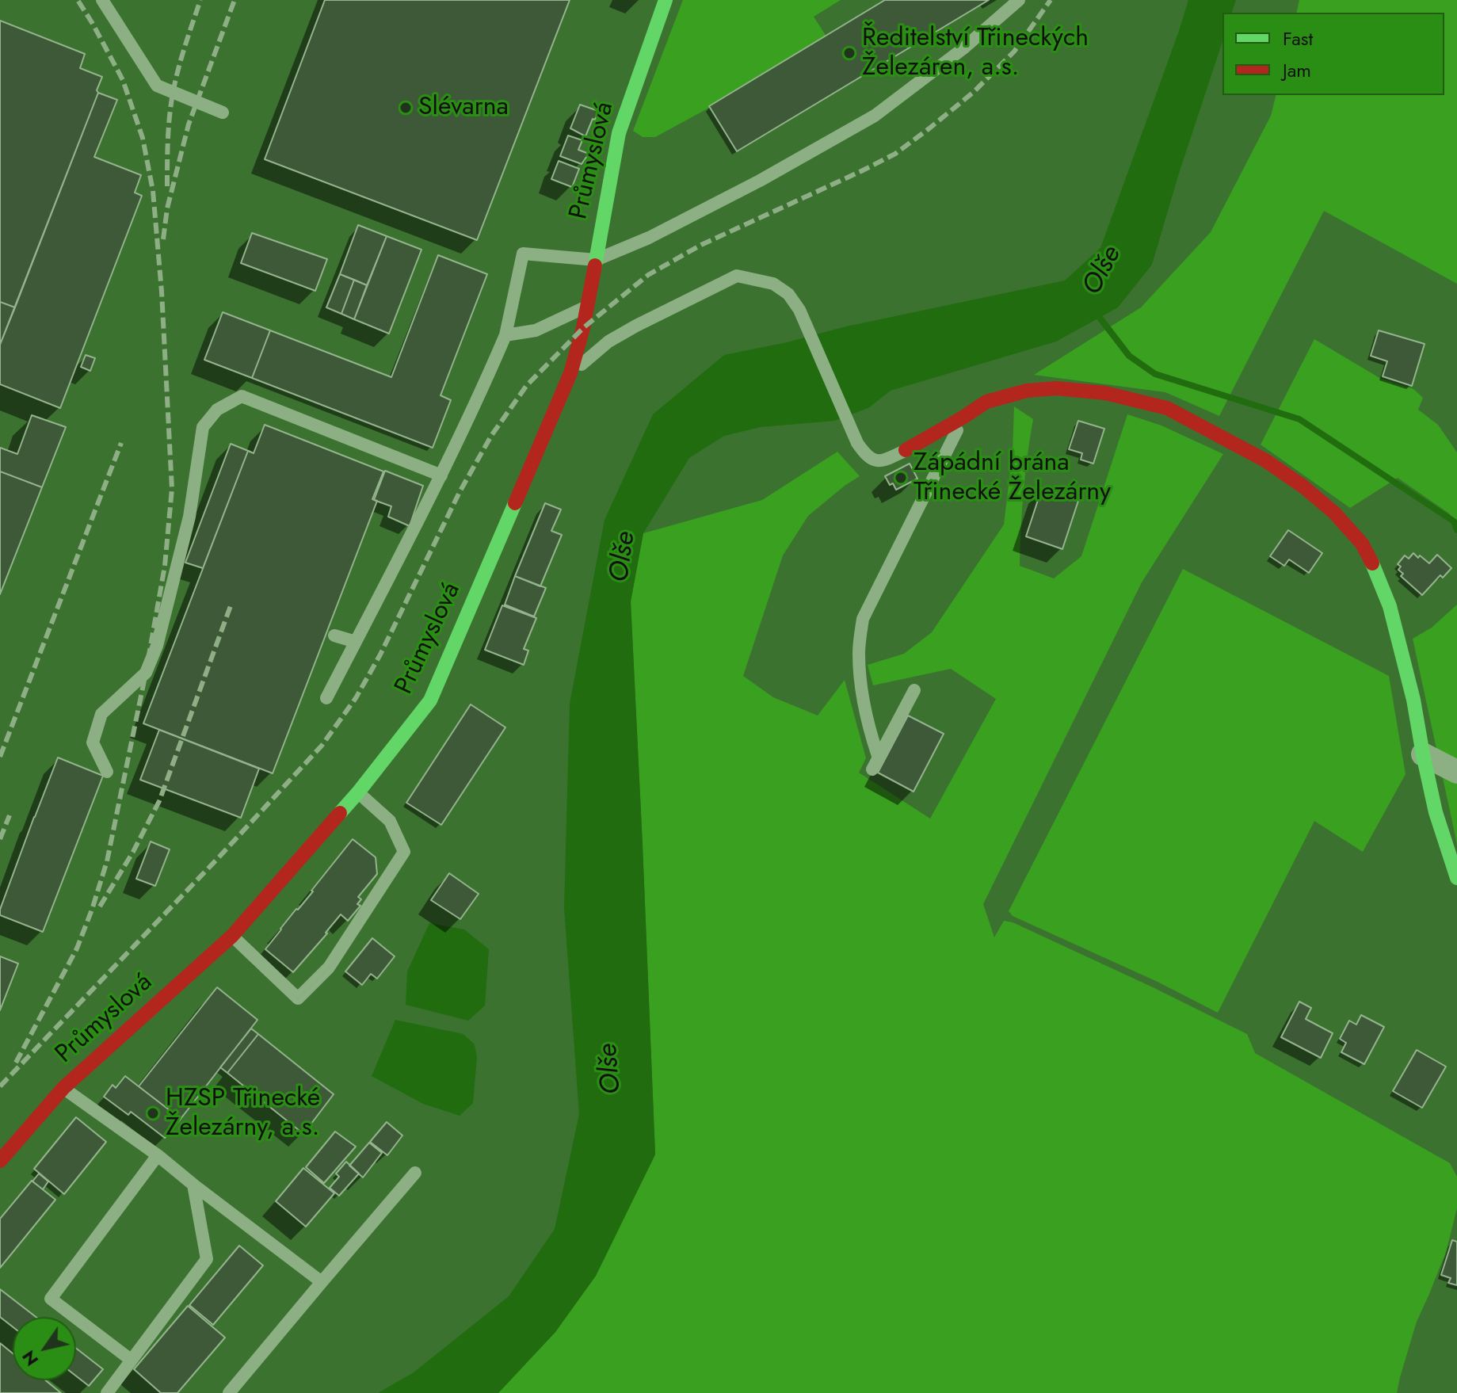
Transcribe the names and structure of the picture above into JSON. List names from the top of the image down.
{
  "streets": {
    "street": ["Průmyslová"]
  },
  "water": ["Olše"],
  "places": [
    "Ředitelství Třineckých Železáren, a.s.",
    "Slévarna",
    "Zápádní brána Třinecké Železárny",
    "HZSP Třinecké Železárny, a.s."
  ],
  "legend": ["Fast", "Jam"],
  "north": "bottom left"
}
